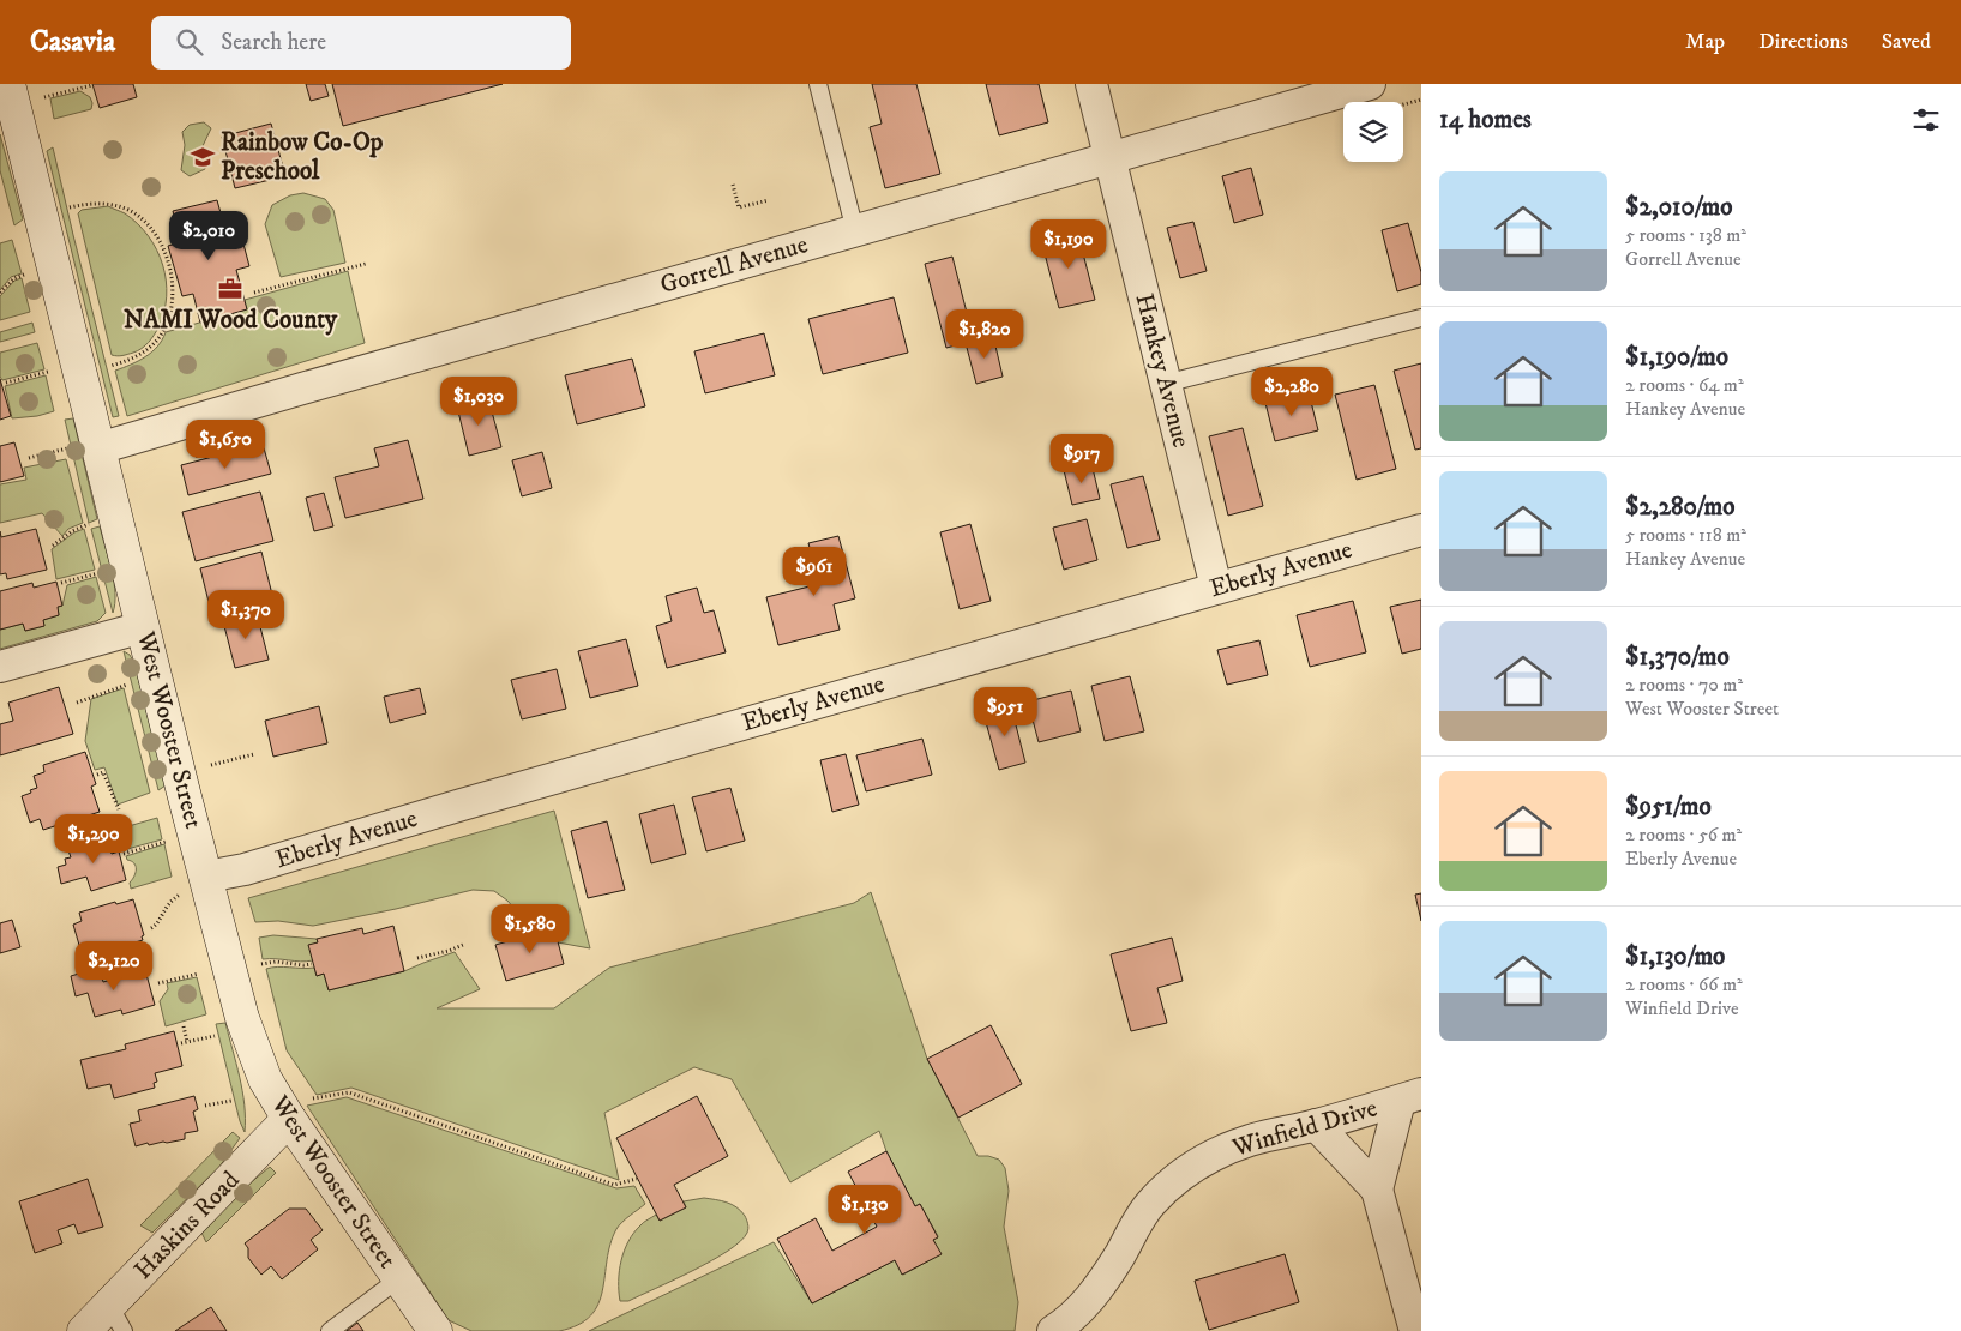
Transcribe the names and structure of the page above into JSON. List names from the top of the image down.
{
  "streets": {
    "main road": ["West Wooster Street", "Haskins Road"],
    "street": [
      "Gorrell Avenue",
      "Hankey Avenue",
      "Eberly Avenue",
      "Winfield Drive"
    ]
  },
  "crossings": [
    ["Gorrell Avenue", "Hankey Avenue"],
    ["Gorrell Avenue", "West Wooster Street"],
    ["Hankey Avenue", "Eberly Avenue"],
    ["Eberly Avenue", "West Wooster Street"],
    ["West Wooster Street", "Haskins Road"]
  ],
  "places": {
    "school or university": ["Rainbow Co-Op Preschool"],
    "office": ["NAMI Wood County"]
  },
  "page": {
    "header": "Casavia",
    "search": "Search here",
    "nav": ["Map", "Directions", "Saved"],
    "heading": "14 homes",
    "list": [
      {
        "name": "$2,010/mo",
        "note": "5 rooms · 138 m² · Gorrell Avenue"
      },
      {
        "name": "$1,190/mo",
        "note": "2 rooms · 64 m² · Hankey Avenue"
      },
      {
        "name": "$2,280/mo",
        "note": "5 rooms · 118 m² · Hankey Avenue"
      },
      {
        "name": "$1,370/mo",
        "note": "2 rooms · 70 m² · West Wooster Street"
      },
      {
        "name": "$951/mo",
        "note": "2 rooms · 56 m² · Eberly Avenue"
      },
      {
        "name": "$1,130/mo",
        "note": "2 rooms · 66 m² · Winfield Drive"
      }
    ],
    "price": [
      "$2,010",
      "$1,190",
      "$1,820",
      "$2,280",
      "$1,030",
      "$1,650",
      "$917",
      "$961",
      "$1,370",
      "$951",
      "$1,290",
      "$1,580",
      "$2,120",
      "$1,130"
    ]
  }
}
